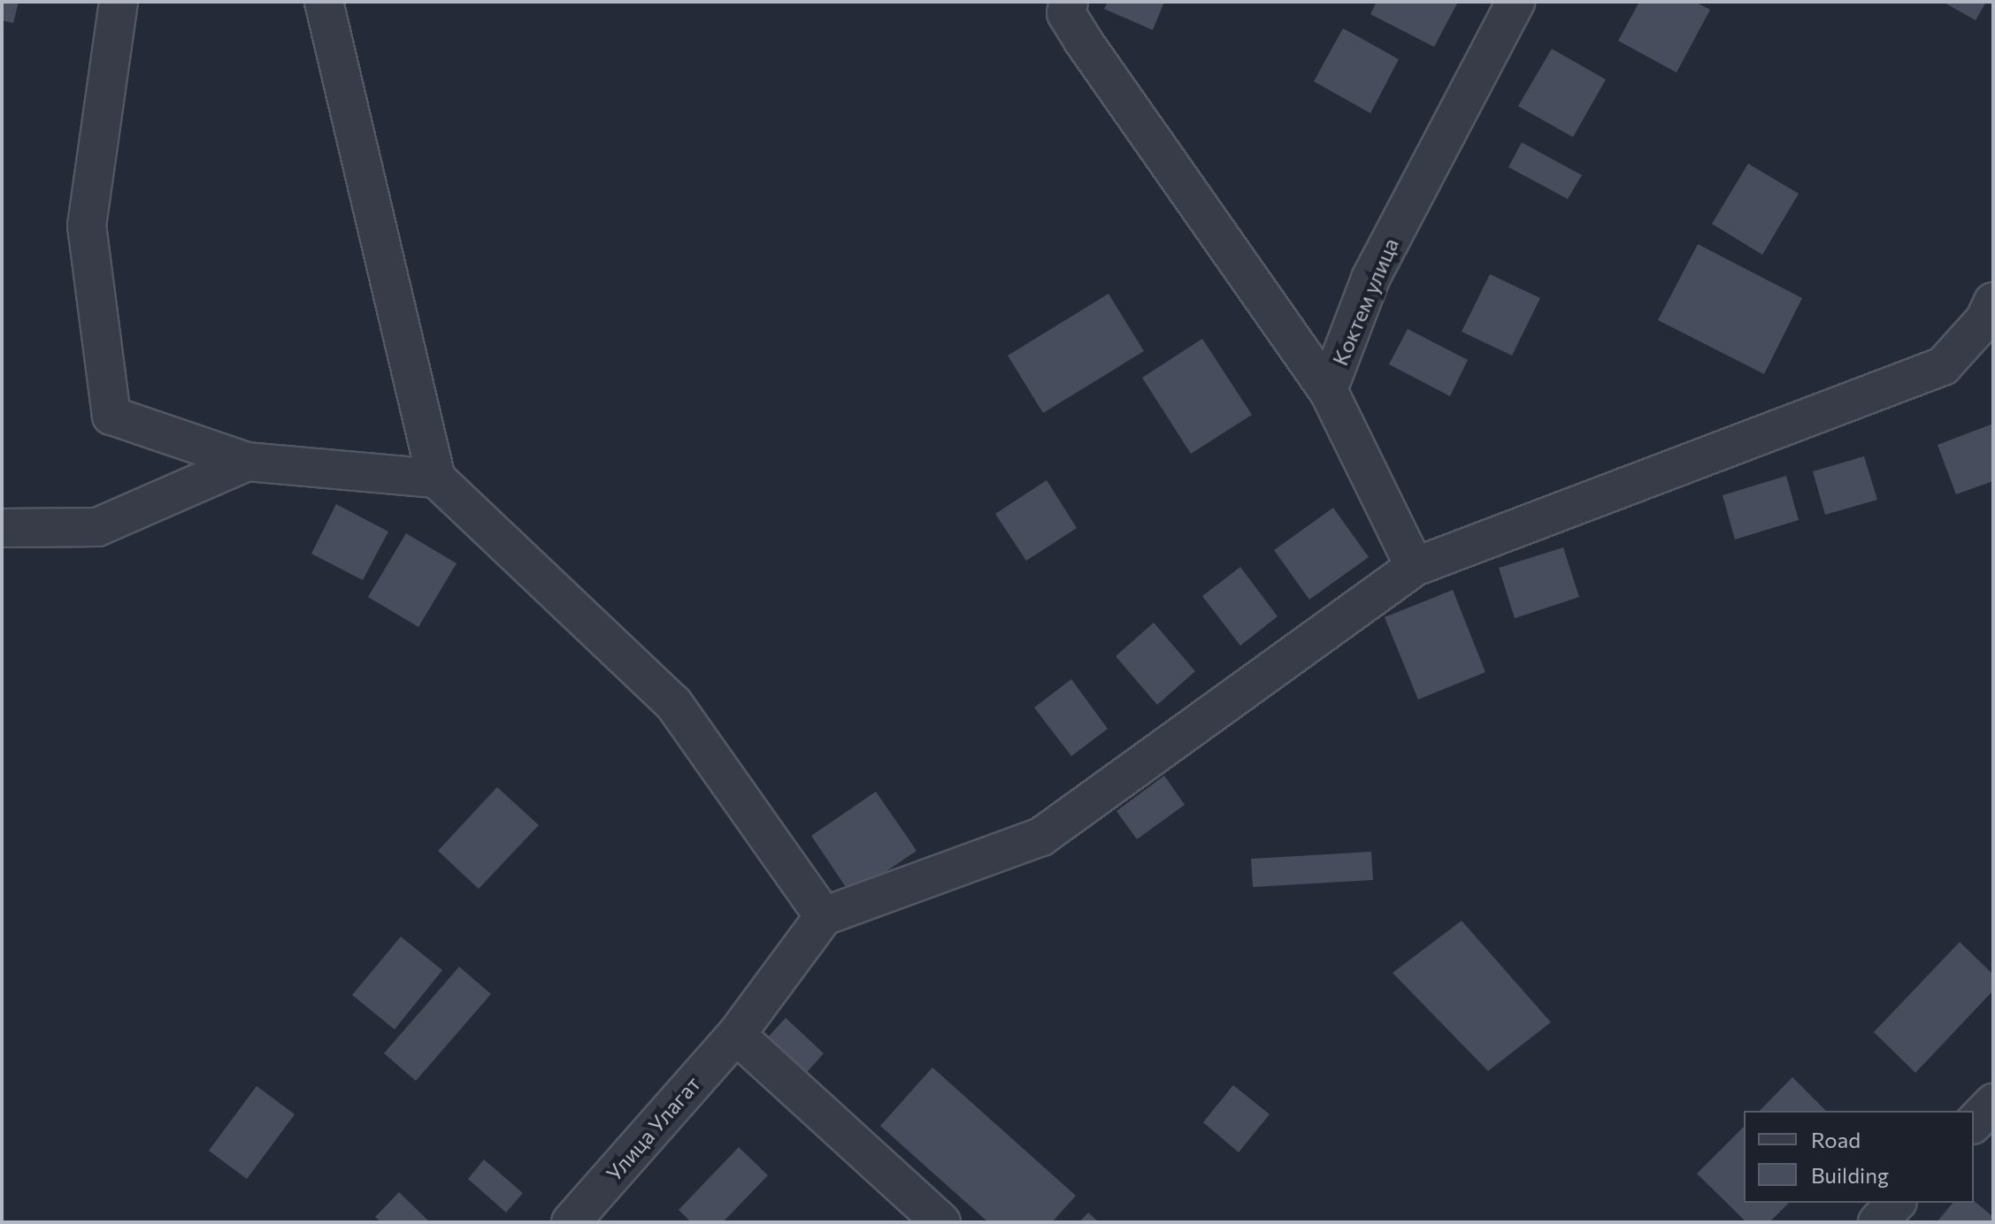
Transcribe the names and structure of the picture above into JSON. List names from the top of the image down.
{
  "streets": {
    "street": ["Коктем улица", "Улица Улагат"]
  },
  "legend": ["Road", "Building"]
}
